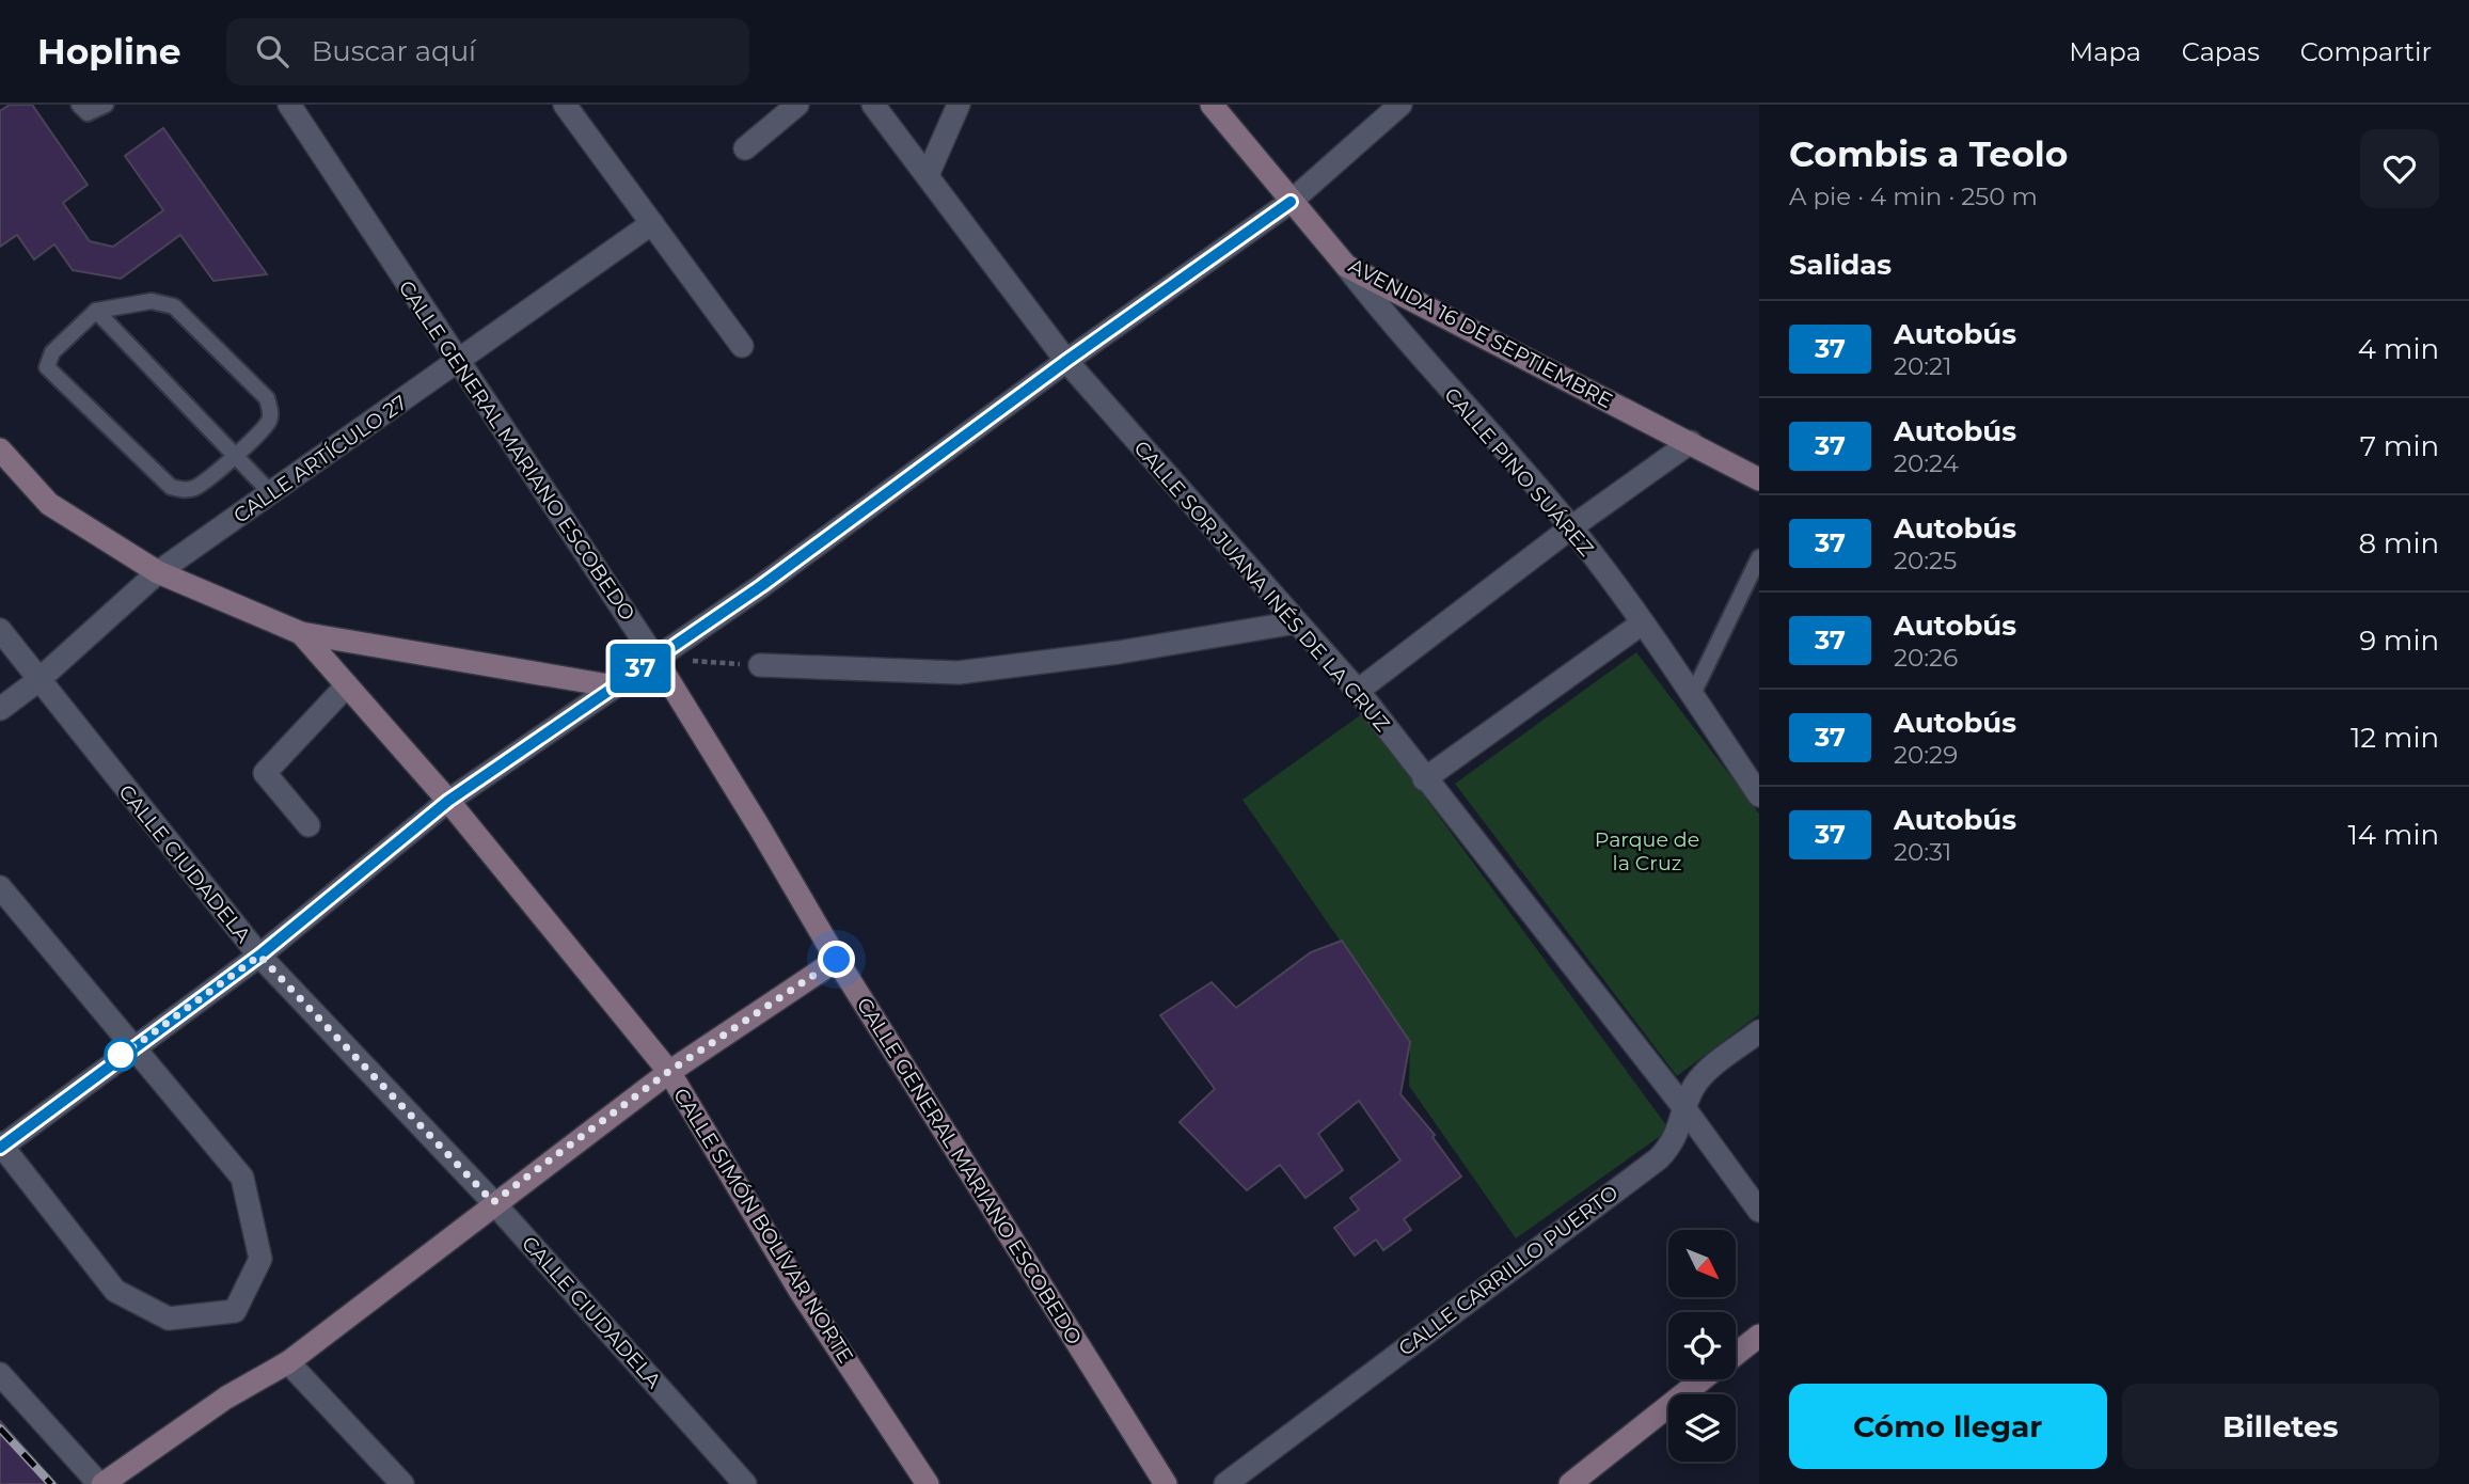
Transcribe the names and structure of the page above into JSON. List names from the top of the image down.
{
  "streets": {
    "main road": ["AVENIDA 16 DE SEPTIEMBRE", "CALLE GENERAL MARIANO ESCOBEDO", "CALLE SIMÓN BOLÍVAR NORTE"],
    "street": [
      "CALLE ARTÍCULO 27",
      "CALLE PINO SUÁREZ",
      "CALLE SOR JUANA INÉS DE LA CRUZ",
      "CALLE CIUDADELA",
      "CALLE CARRILLO PUERTO"
    ]
  },
  "crossings": [
    ["AVENIDA 16 DE SEPTIEMBRE", "CALLE PINO SUÁREZ"],
    ["CALLE GENERAL MARIANO ESCOBEDO", "CALLE ARTÍCULO 27"],
    ["CALLE ARTÍCULO 27", "CALLE CIUDADELA"],
    ["CALLE SOR JUANA INÉS DE LA CRUZ", "CALLE CARRILLO PUERTO"]
  ],
  "parks": ["Parque de la Cruz"],
  "lines": ["bus line 37"],
  "north": "bottom right",
  "page": {
    "header": "Hopline",
    "search": "Buscar aquí",
    "nav": ["Mapa", "Capas", "Compartir"],
    "on_map": "37",
    "heading": [
      ["Combis a Teolo", "A pie · 4 min · 250 m"],
      "Salidas"
    ],
    "list": [
      {
        "mark": "37",
        "name": "Autobús",
        "note": "20:21",
        "value": "4 min"
      },
      {
        "mark": "37",
        "name": "Autobús",
        "note": "20:24",
        "value": "7 min"
      },
      {
        "mark": "37",
        "name": "Autobús",
        "note": "20:25",
        "value": "8 min"
      },
      {
        "mark": "37",
        "name": "Autobús",
        "note": "20:26",
        "value": "9 min"
      },
      {
        "mark": "37",
        "name": "Autobús",
        "note": "20:29",
        "value": "12 min"
      },
      {
        "mark": "37",
        "name": "Autobús",
        "note": "20:31",
        "value": "14 min"
      }
    ],
    "buttons": ["Cómo llegar", "Billetes"]
  }
}
